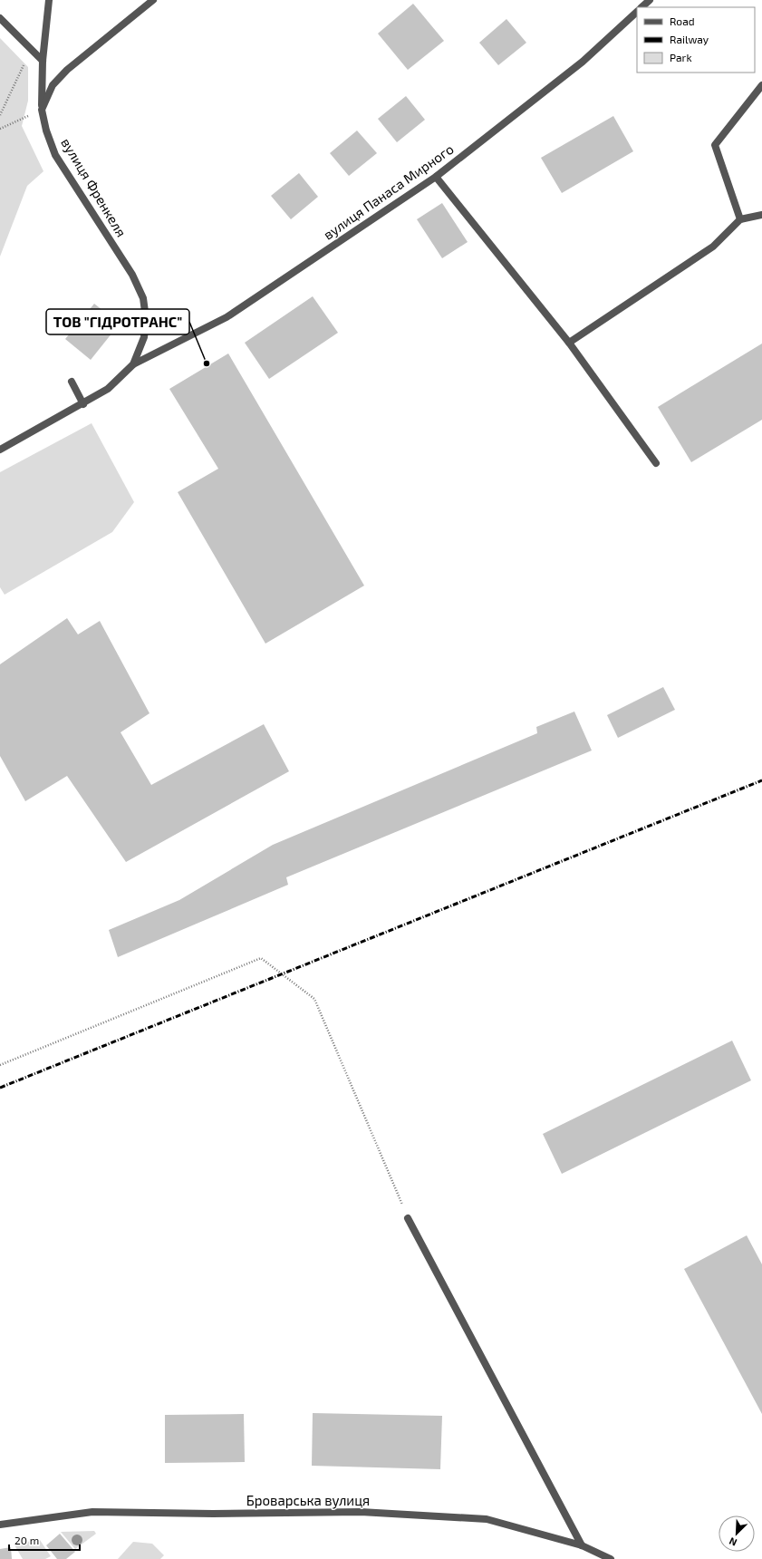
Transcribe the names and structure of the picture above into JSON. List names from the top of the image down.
{
  "streets": {
    "street": ["вулиця Френкеля", "вулиця Панаса Мирного", "Броварська вулиця"]
  },
  "crossings": [
    ["вулиця Френкеля", "вулиця Панаса Мирного"]
  ],
  "places": ["ТОВ \"ГІДРОТРАНС\""],
  "legend": ["Road", "Railway", "Park"],
  "scale_bar": "20 m",
  "north": "bottom left"
}
